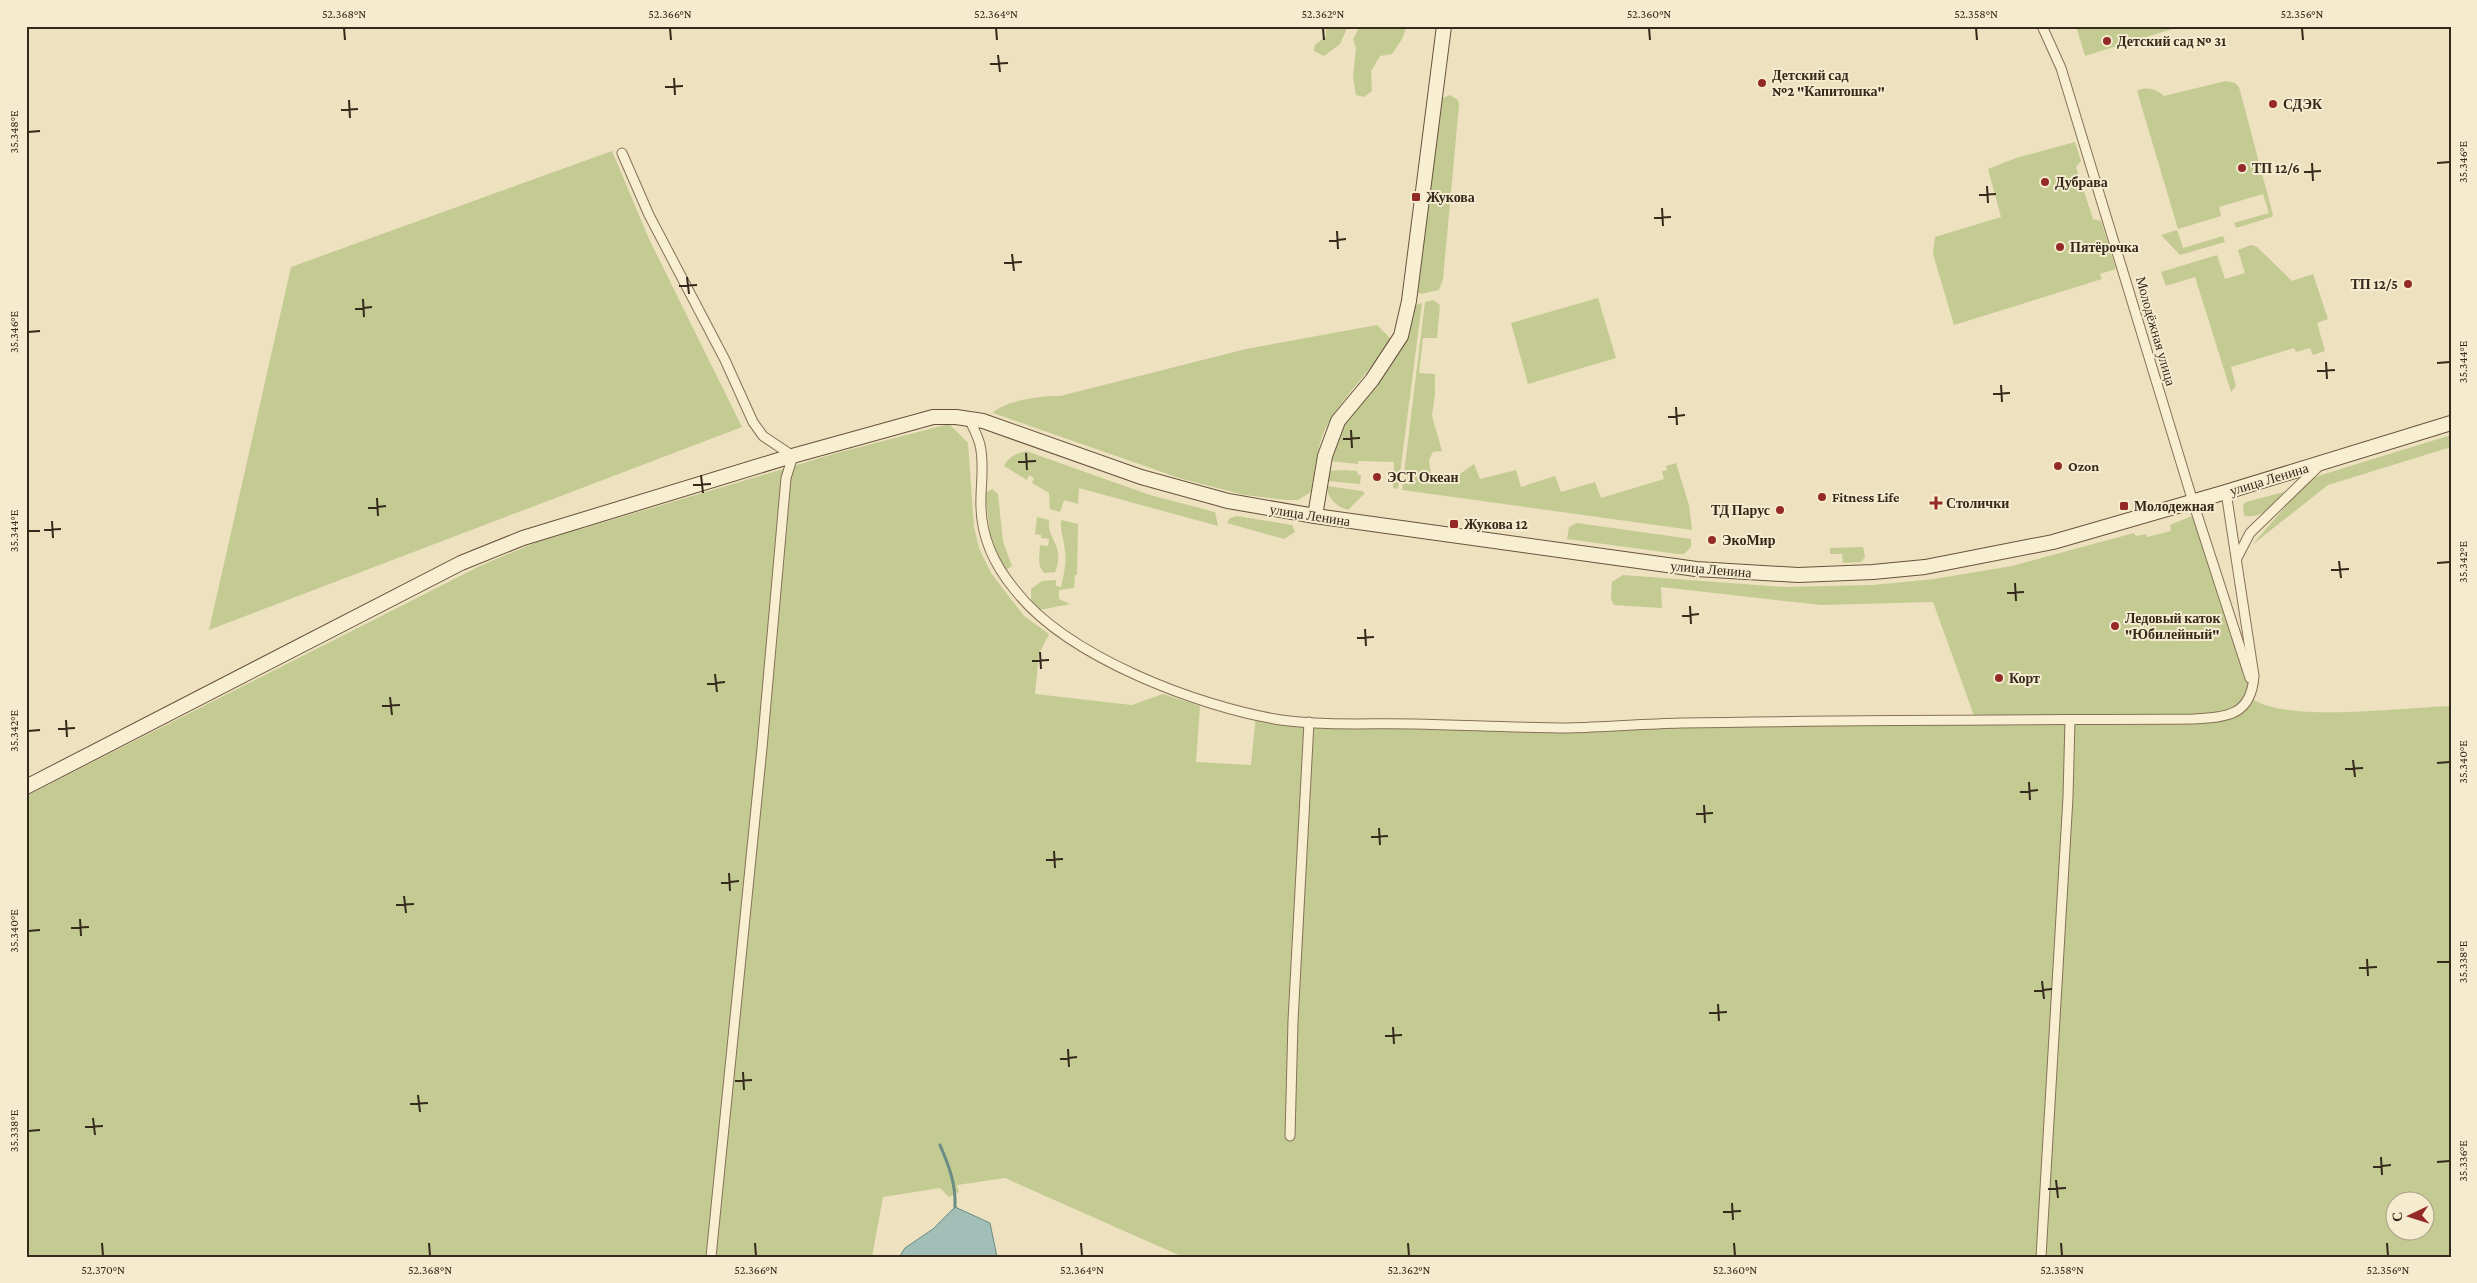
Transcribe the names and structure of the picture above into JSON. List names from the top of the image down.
{
  "streets": {
    "main road": ["улица Ленина"],
    "street": ["Молодёжная улица"]
  },
  "crossings": [
    ["Молодёжная улица", "улица Ленина"]
  ],
  "places": {
    "other": [
      "Детский сад № 31",
      "Детский сад №2 \"Капитошка\"",
      "СДЭК",
      "ТП 12/6",
      "Дубрава",
      "Пятёрочка",
      "ТП 12/5",
      "Ozon",
      "ЭСТ Океан",
      "Fitness Life",
      "ТД Парус",
      "ЭкоМир",
      "Ледовый каток \"Юбилейный\"",
      "Корт"
    ],
    "transit": ["Жукова", "Молодежная", "Жукова 12"],
    "health": ["Столички"]
  },
  "north": "left",
  "coordinates": [
    "52.368°N",
    "52.366°N",
    "52.364°N",
    "52.362°N",
    "52.360°N",
    "52.358°N",
    "52.356°N",
    "35.348°E",
    "35.346°E",
    "35.344°E",
    "35.342°E",
    "35.340°E",
    "35.338°E",
    "35.336°E",
    "52.370°N"
  ]
}
